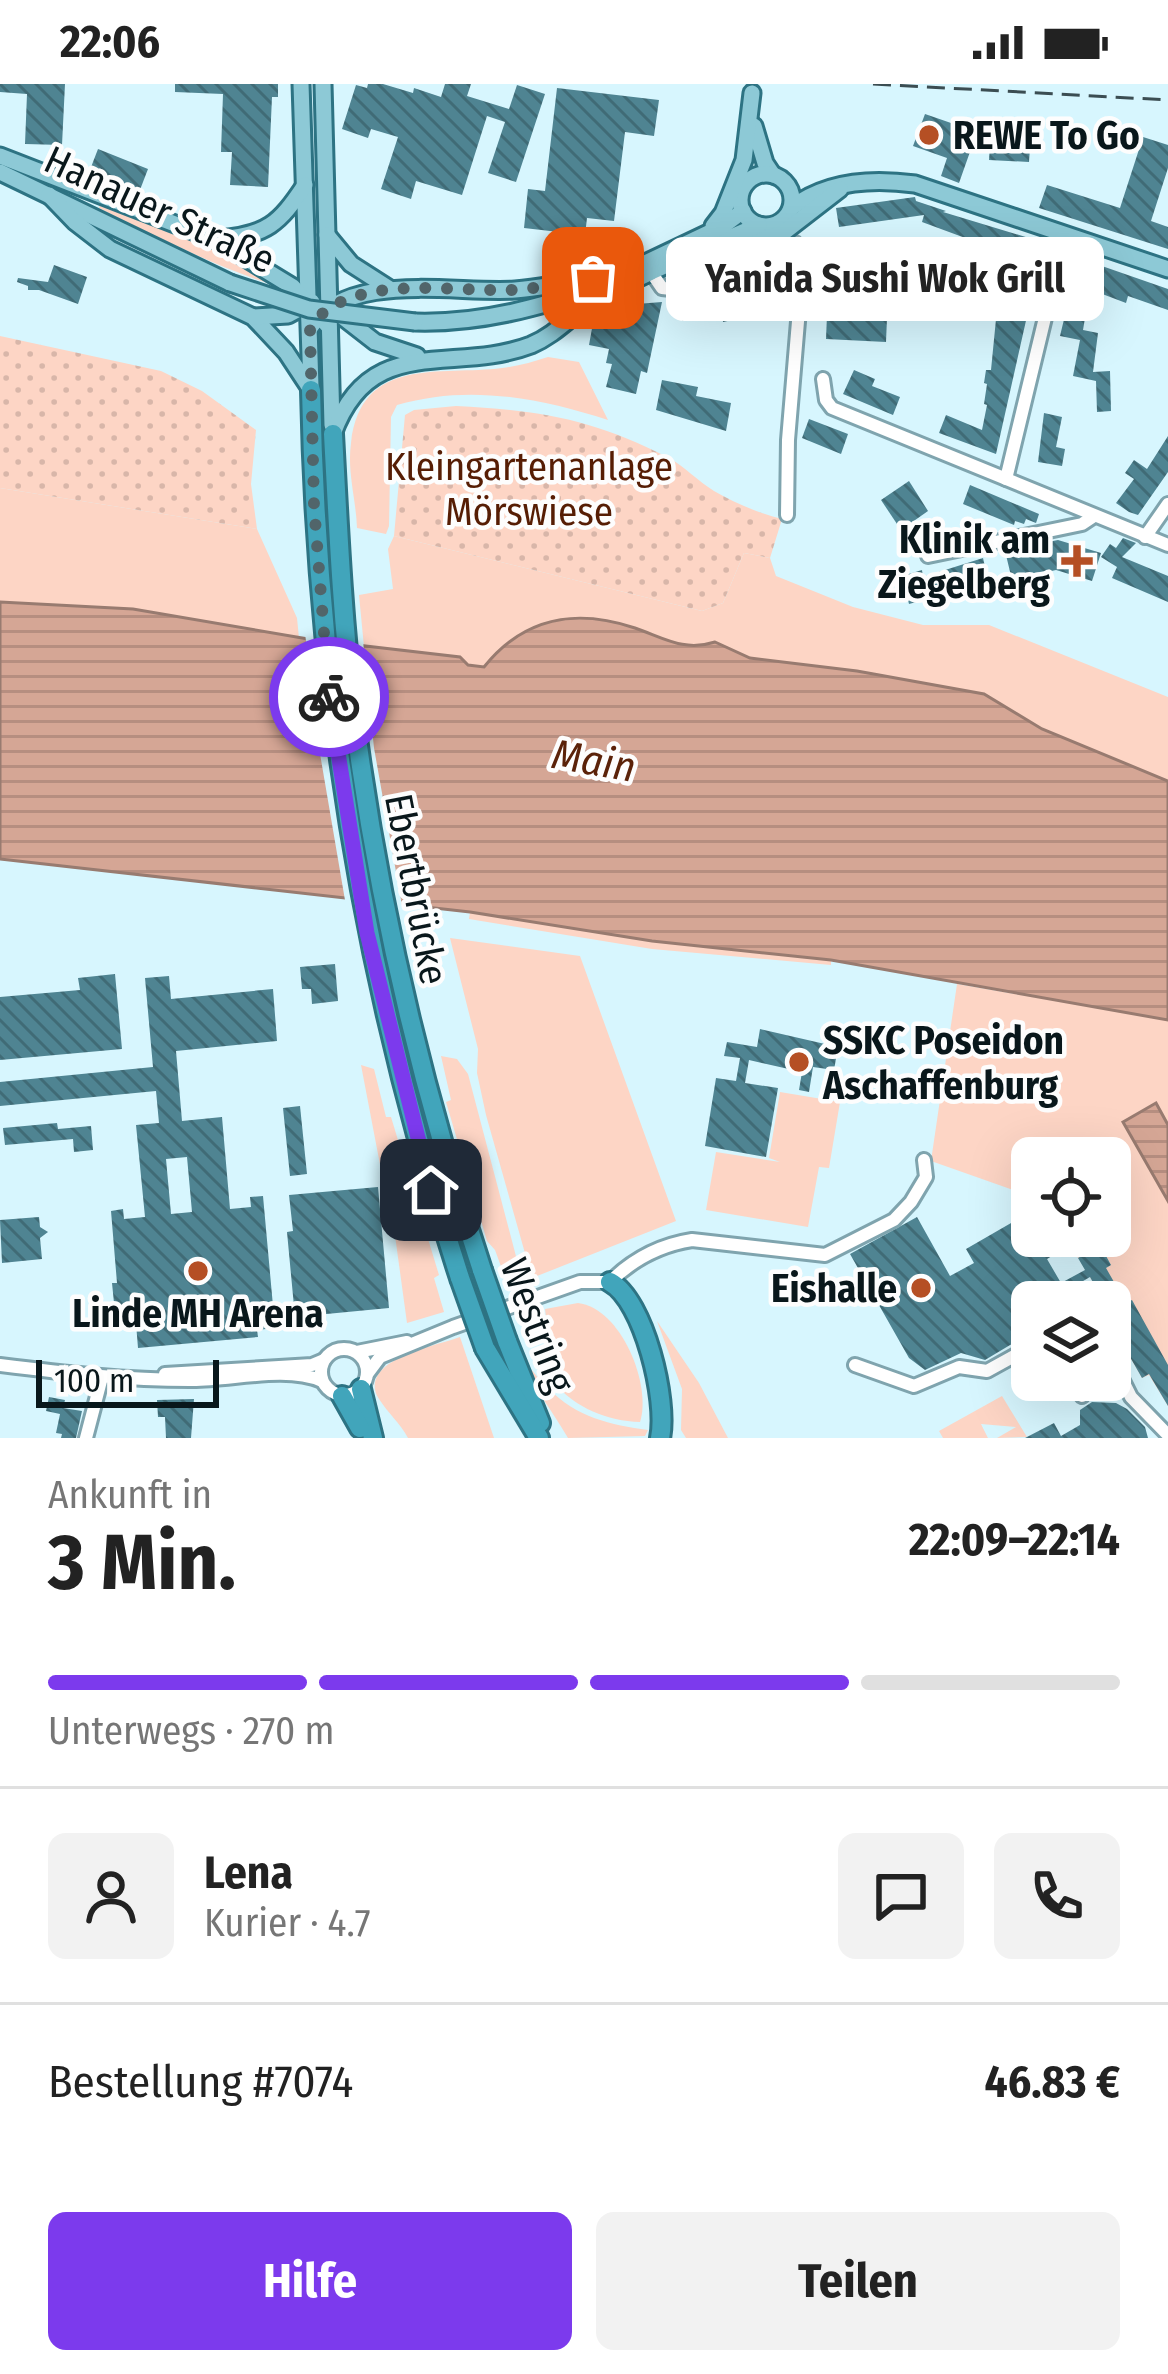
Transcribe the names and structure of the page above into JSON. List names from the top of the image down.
{
  "streets": {
    "highway": ["Ebertbrücke", "Westring"],
    "main road": ["Hanauer Straße"]
  },
  "crossings": [
    ["Ebertbrücke", "Westring"]
  ],
  "water": ["Main"],
  "parks": ["Kleingartenanlage Mörswiese"],
  "places": {
    "other": [
      "REWE To Go",
      "Yanida Sushi Wok Grill",
      "SSKC Poseidon Aschaffenburg",
      "Linde MH Arena",
      "Eishalle"
    ],
    "health": ["Klinik am Ziegelberg"]
  },
  "scale_bar": "100 m",
  "page": {
    "status": "22:06",
    "bubble": "Yanida Sushi Wok Grill",
    "scale": "100 m",
    "heading": ["3 Min.", "Ankunft in", "22:09–22:14"],
    "panel": [
      "Lena",
      "Kurier · 4.7",
      "Bestellung #7074",
      "46.83 €"
    ],
    "bar": "Unterwegs · 270 m",
    "buttons": ["Hilfe", "Teilen"]
  }
}
